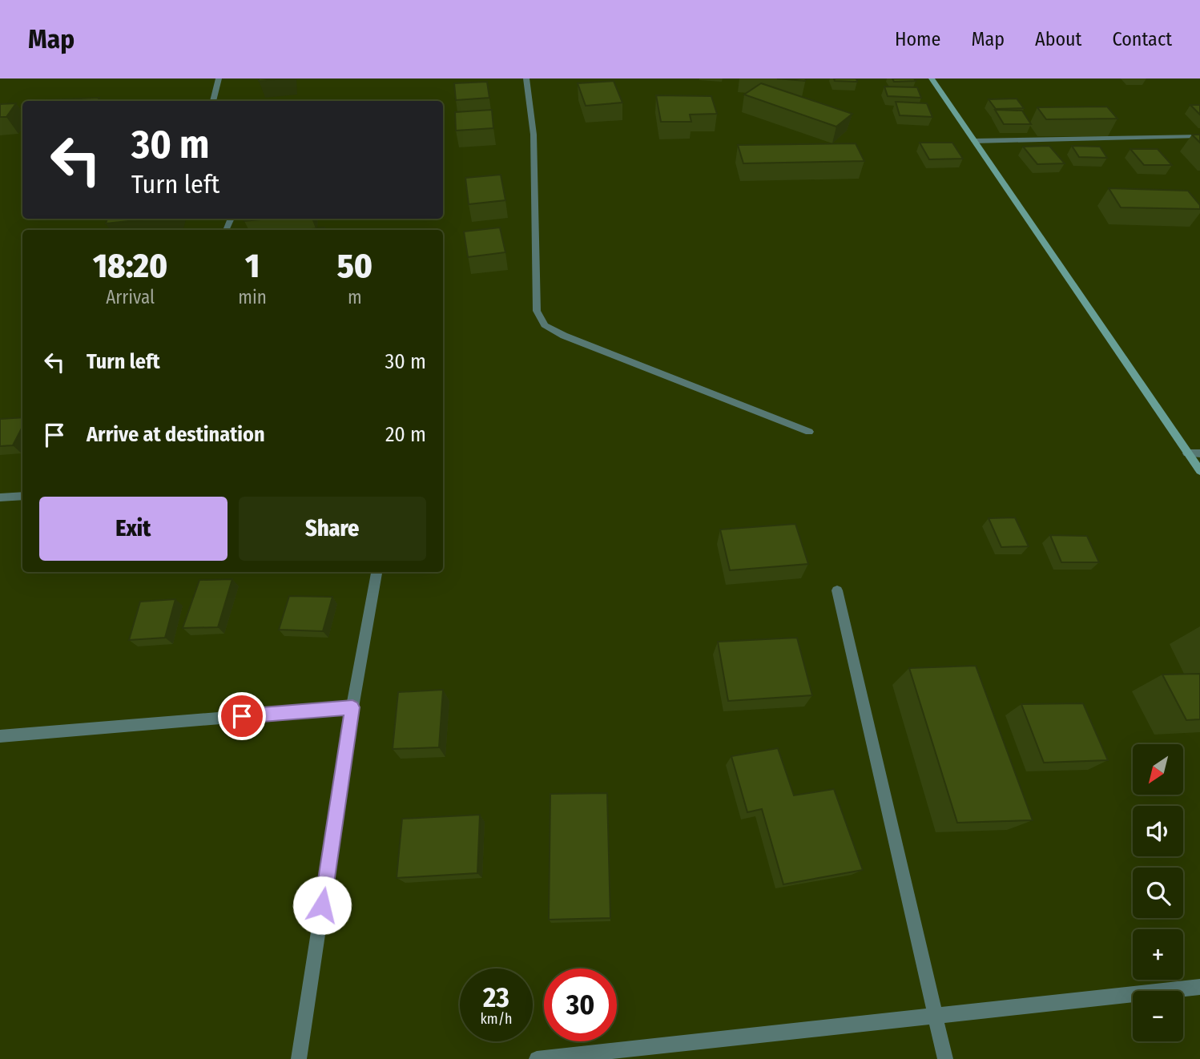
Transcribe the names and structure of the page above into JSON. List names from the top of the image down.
{
  "north": "bottom left",
  "page": {
    "header": "Map",
    "nav": [
      "Home",
      "Map",
      "About",
      "Contact"
    ],
    "turn": ["30 m", "Turn left"],
    "eta": [
      "18:20",
      "Arrival",
      "1",
      "min",
      "50",
      "m"
    ],
    "list": [
      {
        "name": "Turn left",
        "value": "30 m"
      },
      {
        "name": "Arrive at destination",
        "value": "20 m"
      }
    ],
    "buttons": ["Exit", "Share"],
    "map_buttons": ["+", "−"],
    "speed": "23 km/h",
    "limit": "30"
  }
}
